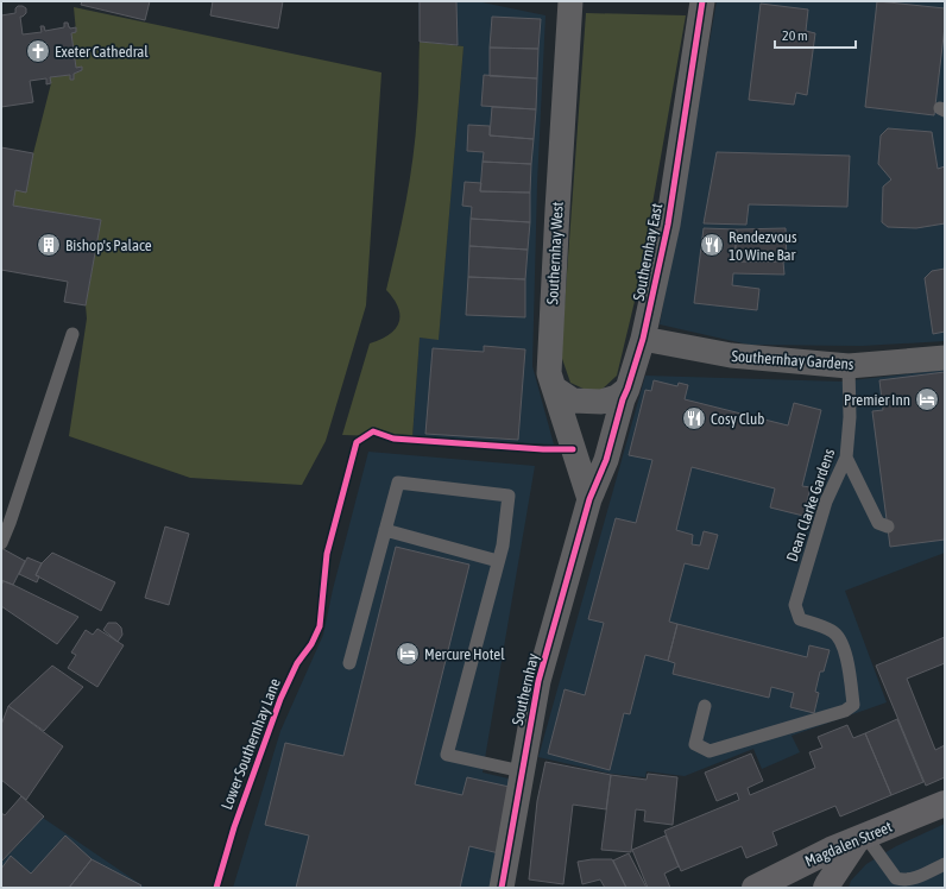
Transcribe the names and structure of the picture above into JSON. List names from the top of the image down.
{
  "streets": {
    "main road": ["Magdalen Street"],
    "street": [
      "Southernhay East",
      "Southernhay West",
      "Southernhay Gardens",
      "Southernhay"
    ],
    "lane": ["Dean Clarke Gardens"],
    "cycle path": ["Lower Southernhay Lane"]
  },
  "crossings": [
    ["Southernhay East", "Southernhay West"],
    ["Southernhay East", "Southernhay Gardens"],
    ["Southernhay East", "Southernhay"],
    ["Southernhay West", "Southernhay"],
    ["Southernhay Gardens", "Dean Clarke Gardens"]
  ],
  "places": {
    "church": ["Exeter Cathedral"],
    "building": ["Bishop's Palace"],
    "restaurant": ["Rendezvous 10 Wine Bar", "Cosy Club"],
    "hotel": ["Premier Inn", "Mercure Hotel"]
  },
  "scale_bar": "20 m"
}
